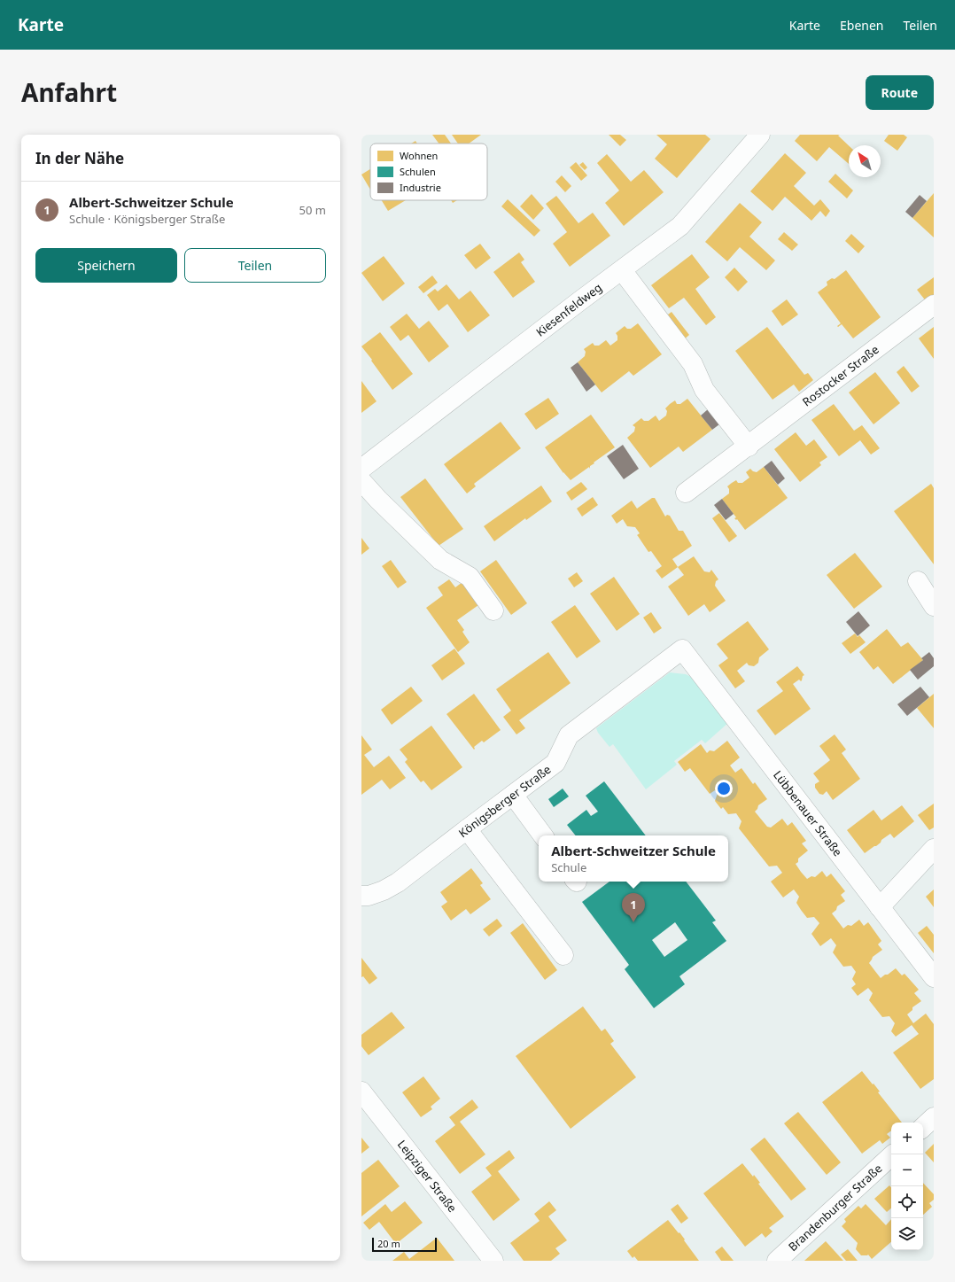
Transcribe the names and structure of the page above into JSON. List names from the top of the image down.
{
  "streets": {
    "street": [
      "Kiesenfeldweg",
      "Rostocker Straße",
      "Königsberger Straße",
      "Lübbenauer Straße",
      "Leipziger Straße",
      "Brandenburger Straße"
    ]
  },
  "crossings": [
    ["Königsberger Straße", "Lübbenauer Straße"]
  ],
  "legend": ["Wohnen", "Schulen", "Industrie"],
  "scale_bar": "20 m",
  "north": "top left",
  "page": {
    "header": "Karte",
    "nav": ["Karte", "Ebenen", "Teilen"],
    "title": "Anfahrt",
    "buttons": [
      "Route",
      ["Speichern", "Teilen"]
    ],
    "heading": "In der Nähe",
    "list": [
      {
        "mark": "1",
        "name": "Albert-Schweitzer Schule",
        "note": "Schule · Königsberger Straße",
        "value": "50 m"
      }
    ],
    "popup": ["Albert-Schweitzer Schule", "Schule"],
    "pins": "1",
    "map_buttons": ["+", "−"],
    "scale": "20 m"
  }
}
